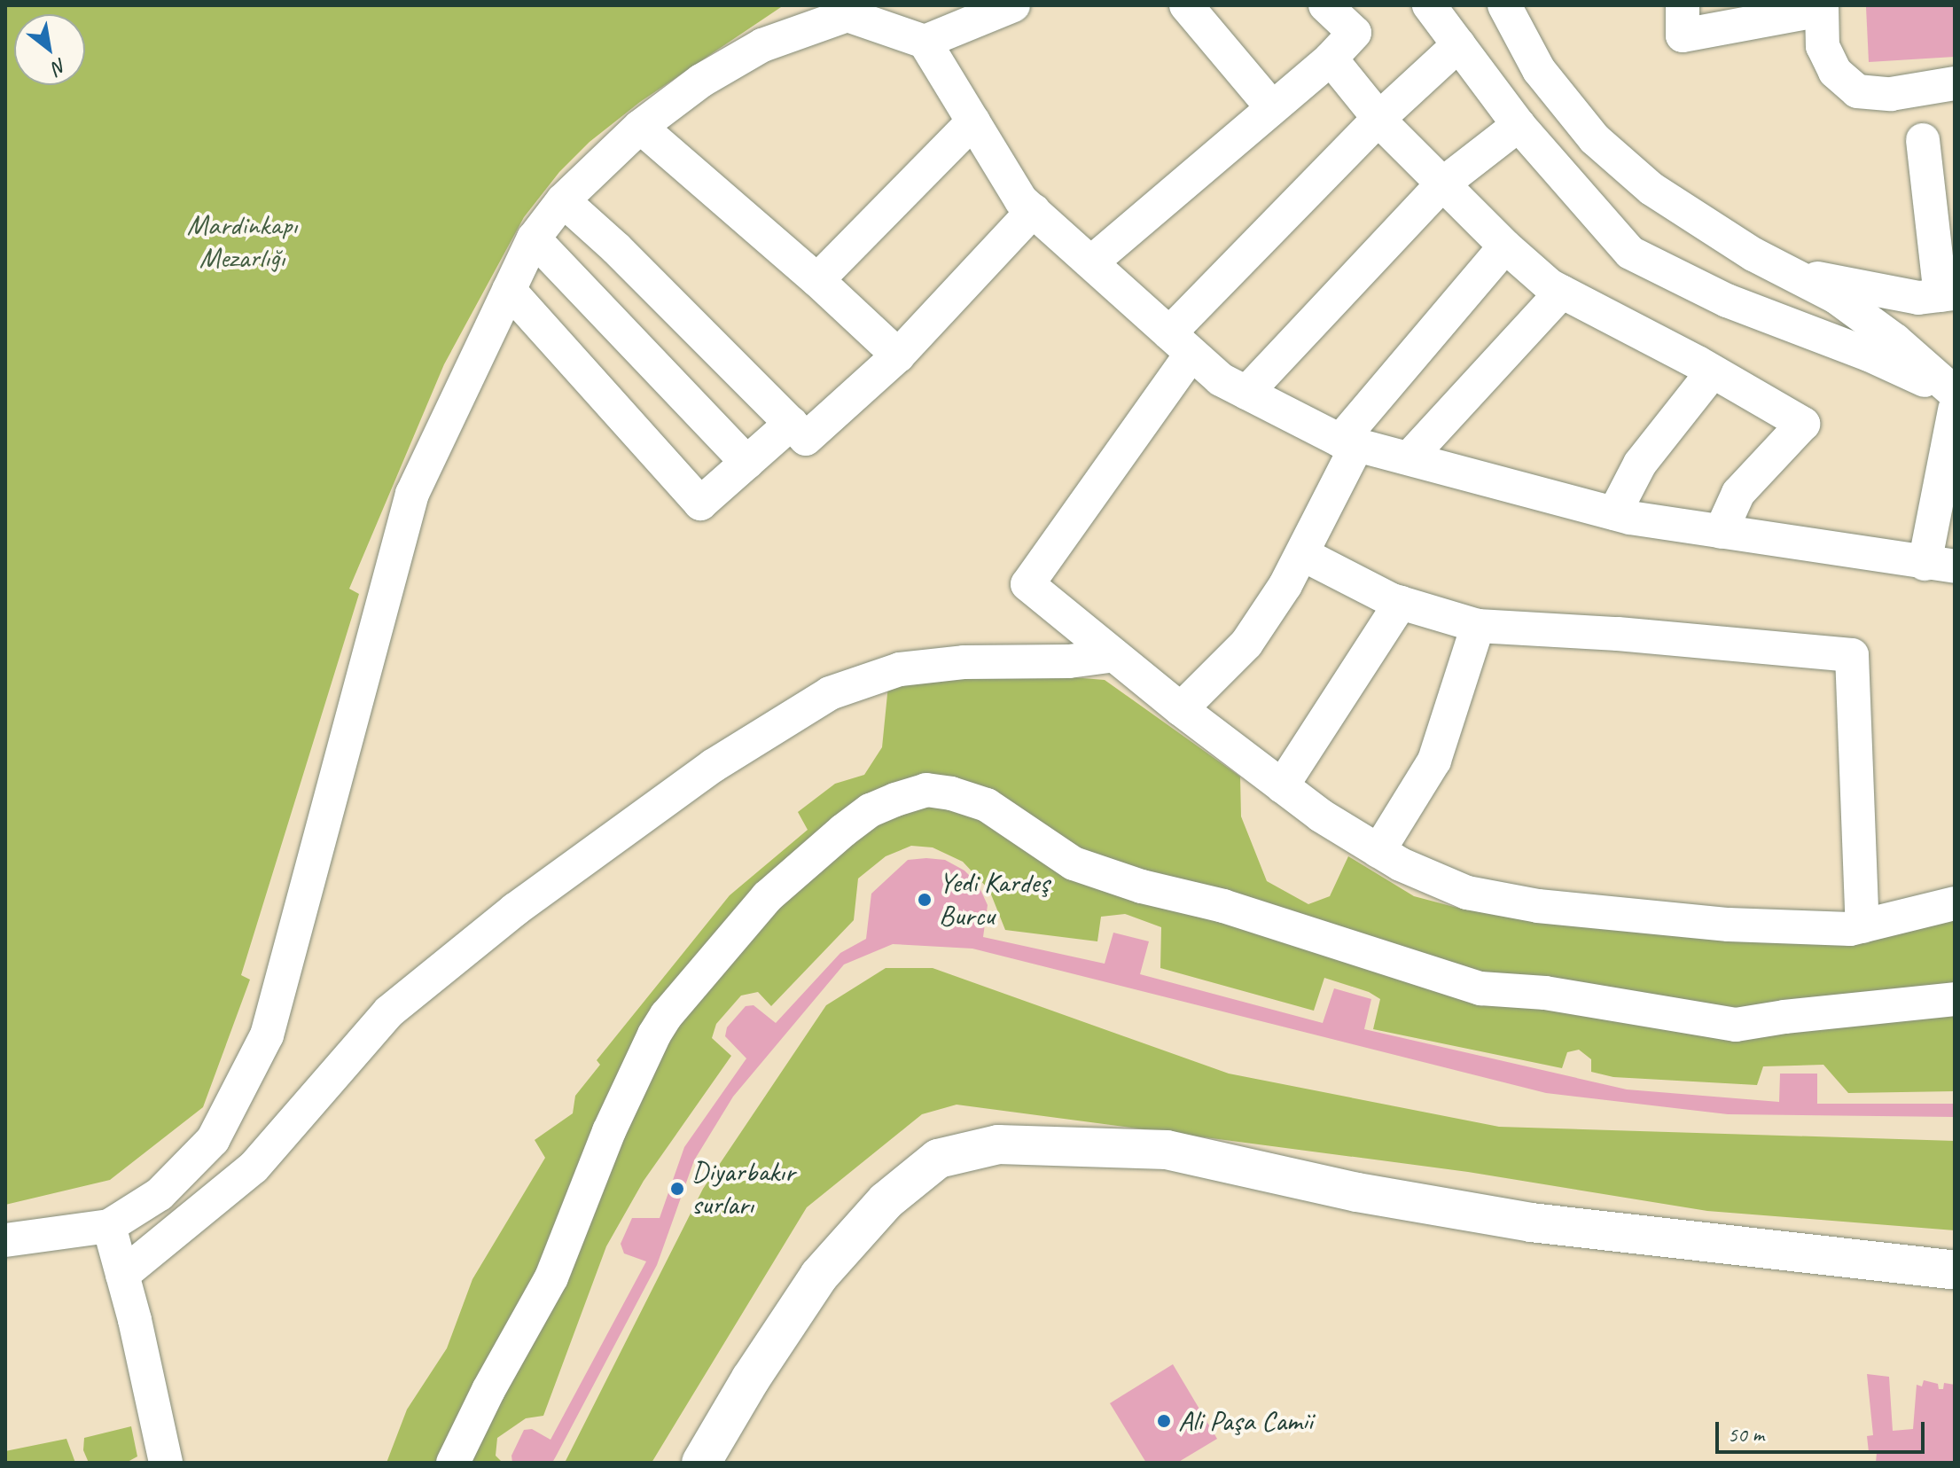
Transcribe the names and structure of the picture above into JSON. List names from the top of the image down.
{
  "parks": ["Mardinkapı Mezarlığı"],
  "places": ["Yedi Kardeş Burcu", "Diyarbakır surları", "Ali Paşa Camii"],
  "scale_bar": "50 m",
  "north": "bottom right"
}
